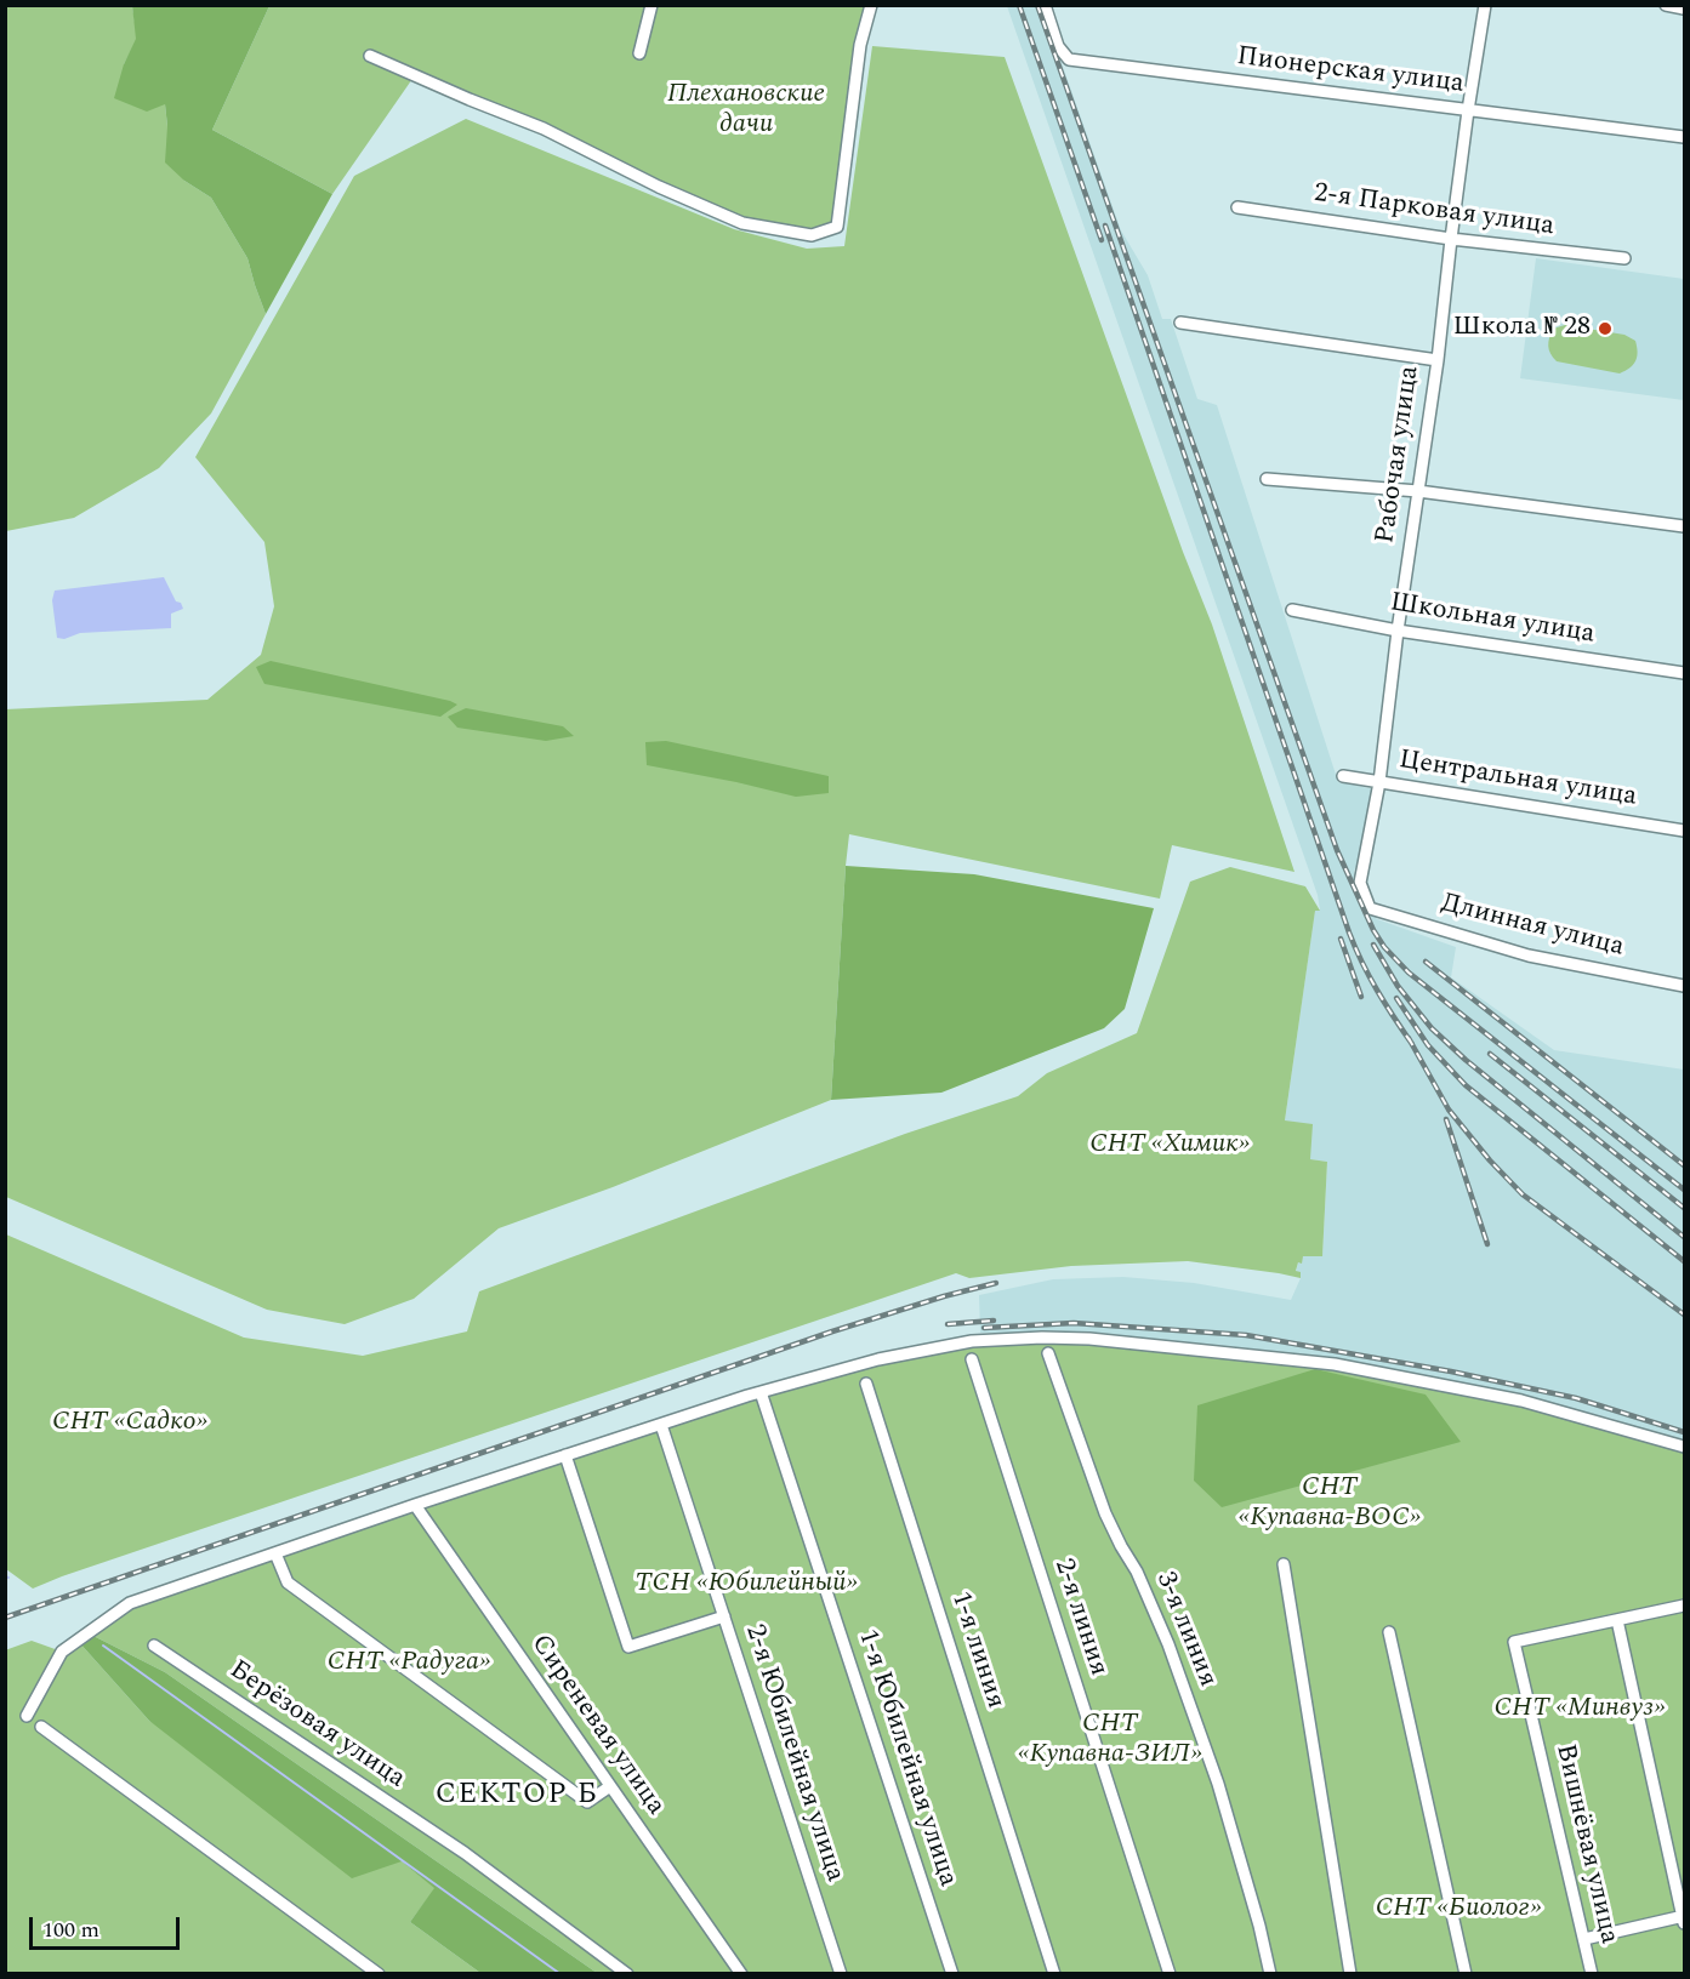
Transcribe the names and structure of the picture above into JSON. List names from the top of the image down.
{
  "streets": {
    "street": [
      "Пионерская улица",
      "2-я Парковая улица",
      "Рабочая улица",
      "Школьная улица",
      "Центральная улица",
      "Длинная улица",
      "2-я линия",
      "3-я линия",
      "1-я линия",
      "Берёзовая улица",
      "Сиреневая улица",
      "2-я Юбилейная улица",
      "1-я Юбилейная улица",
      "Вишнёвая улица"
    ]
  },
  "crossings": [
    ["Пионерская улица", "Рабочая улица"],
    ["2-я Парковая улица", "Рабочая улица"],
    ["Рабочая улица", "Школьная улица"],
    ["Рабочая улица", "Центральная улица"],
    ["Рабочая улица", "Длинная улица"]
  ],
  "districts": ["СЕКТОР Б"],
  "parks": [
    "Плехановские дачи",
    "СНТ «Химик»",
    "СНТ «Садко»",
    "СНТ «Купавна-ВОС»",
    "ТСН «Юбилейный»",
    "СНТ «Радуга»",
    "СНТ «Минвуз»",
    "СНТ «Купавна-ЗИЛ»",
    "СНТ «Биолог»"
  ],
  "places": ["Школа № 28"],
  "scale_bar": "100 m"
}
